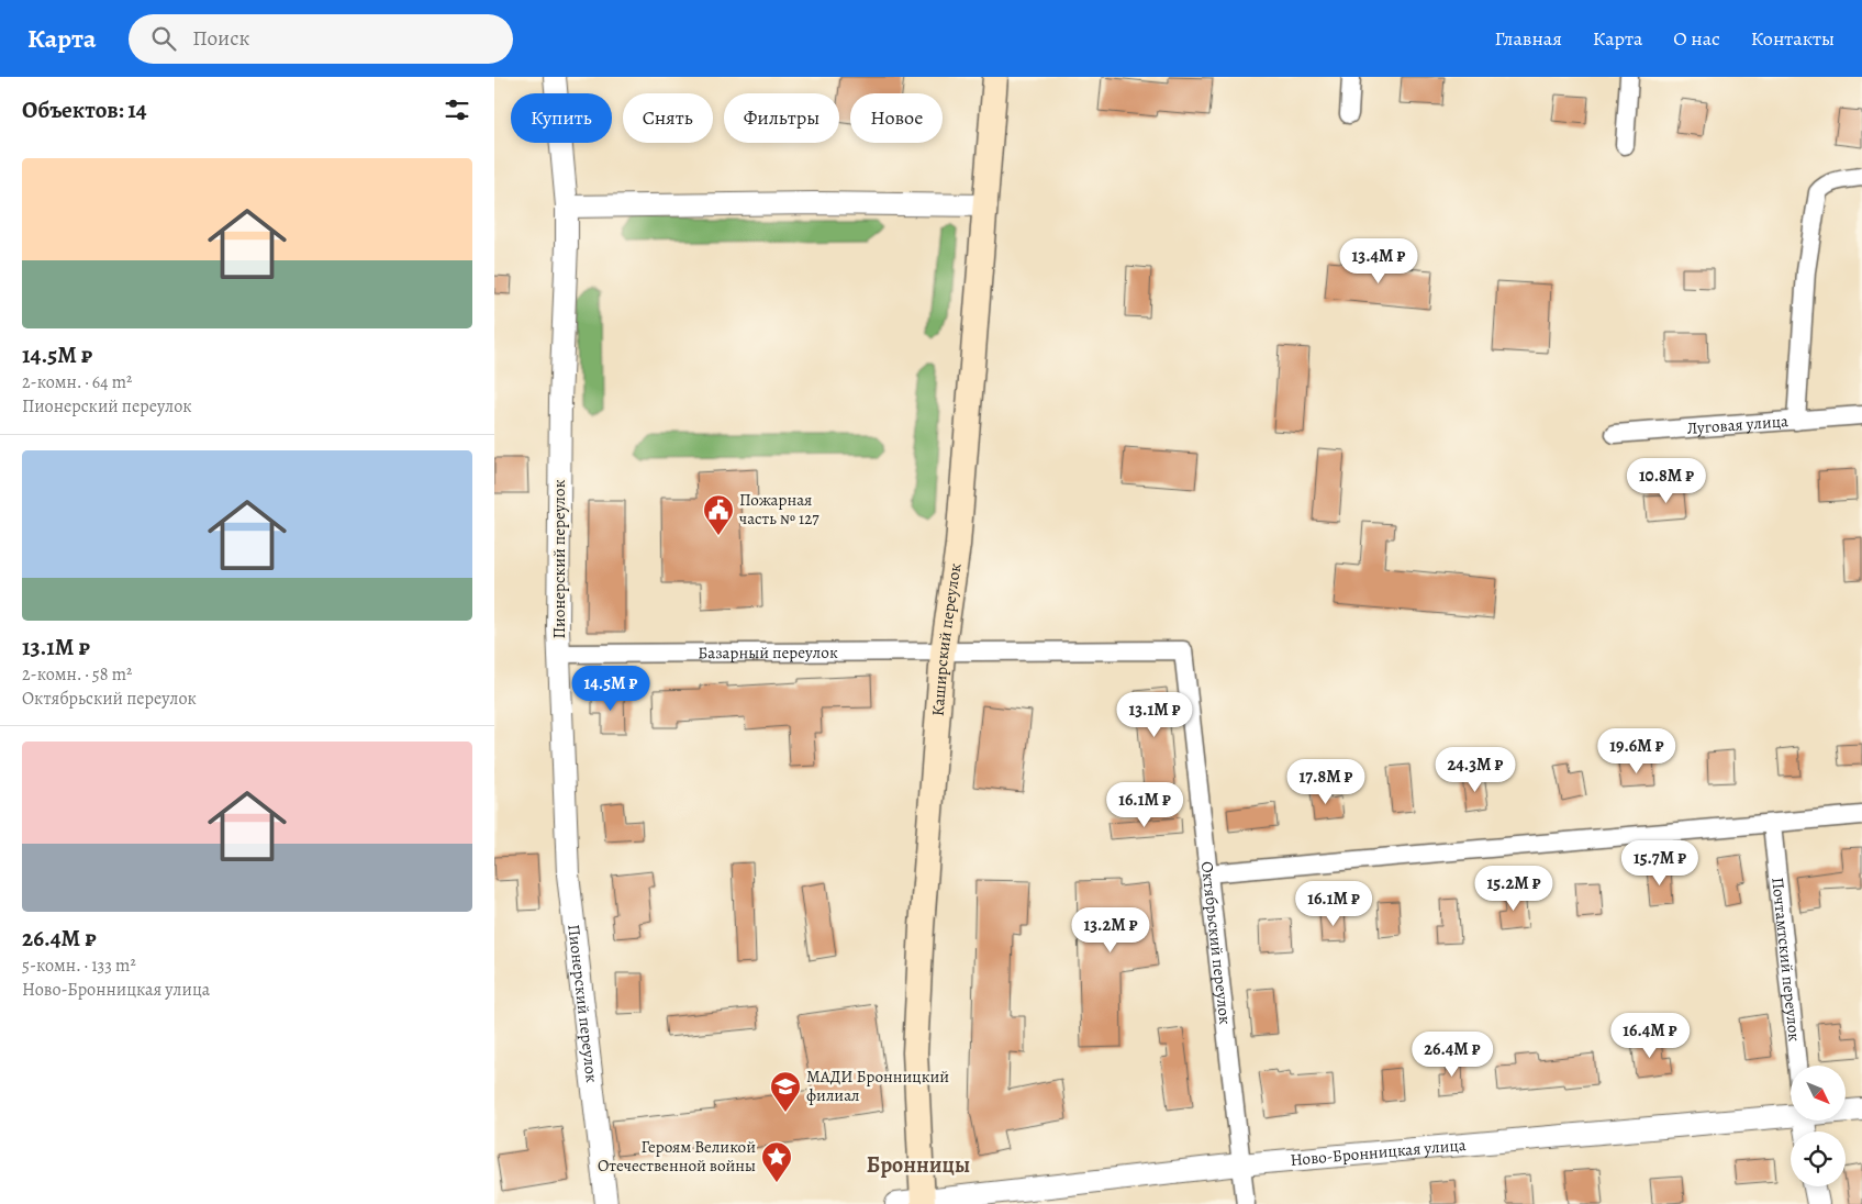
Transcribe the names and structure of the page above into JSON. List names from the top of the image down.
{
  "streets": {
    "main road": ["Каширский переулок"],
    "street": [
      "Луговая улица",
      "Пионерский переулок",
      "Базарный переулок",
      "Октябрьский переулок",
      "Почтамтский переулок",
      "Ново-Бронницкая улица"
    ]
  },
  "crossings": [
    ["Пионерский переулок", "Базарный переулок"],
    ["Каширский переулок", "Базарный переулок"],
    ["Каширский переулок", "Ново-Бронницкая улица"],
    ["Базарный переулок", "Октябрьский переулок"],
    ["Октябрьский переулок", "Ново-Бронницкая улица"]
  ],
  "districts": ["Бронницы"],
  "places": {
    "public building": ["Пожарная часть № 127"],
    "school or university": ["МАДИ Бронницкий филиал"],
    "place": ["Героям Великой Отечественной войны"]
  },
  "north": "bottom right",
  "page": {
    "header": "Карта",
    "search": "Поиск",
    "nav": [
      "Главная",
      "Карта",
      "О нас",
      "Контакты"
    ],
    "heading": "Объектов: 14",
    "chip": [
      "Купить",
      "Снять",
      "Фильтры",
      "Новое"
    ],
    "list": [
      {
        "name": "14.5M ₽",
        "note": "2-комн. · 64 m² · Пионерский переулок"
      },
      {
        "name": "13.1M ₽",
        "note": "2-комн. · 58 m² · Октябрьский переулок"
      },
      {
        "name": "26.4M ₽",
        "note": "5-комн. · 133 m² · Ново-Бронницкая улица"
      }
    ],
    "price": [
      "13.4M ₽",
      "10.8M ₽",
      "14.5M ₽",
      "13.1M ₽",
      "19.6M ₽",
      "24.3M ₽",
      "17.8M ₽",
      "16.1M ₽",
      "15.7M ₽",
      "15.2M ₽",
      "16.1M ₽",
      "13.2M ₽",
      "16.4M ₽",
      "26.4M ₽"
    ]
  }
}
